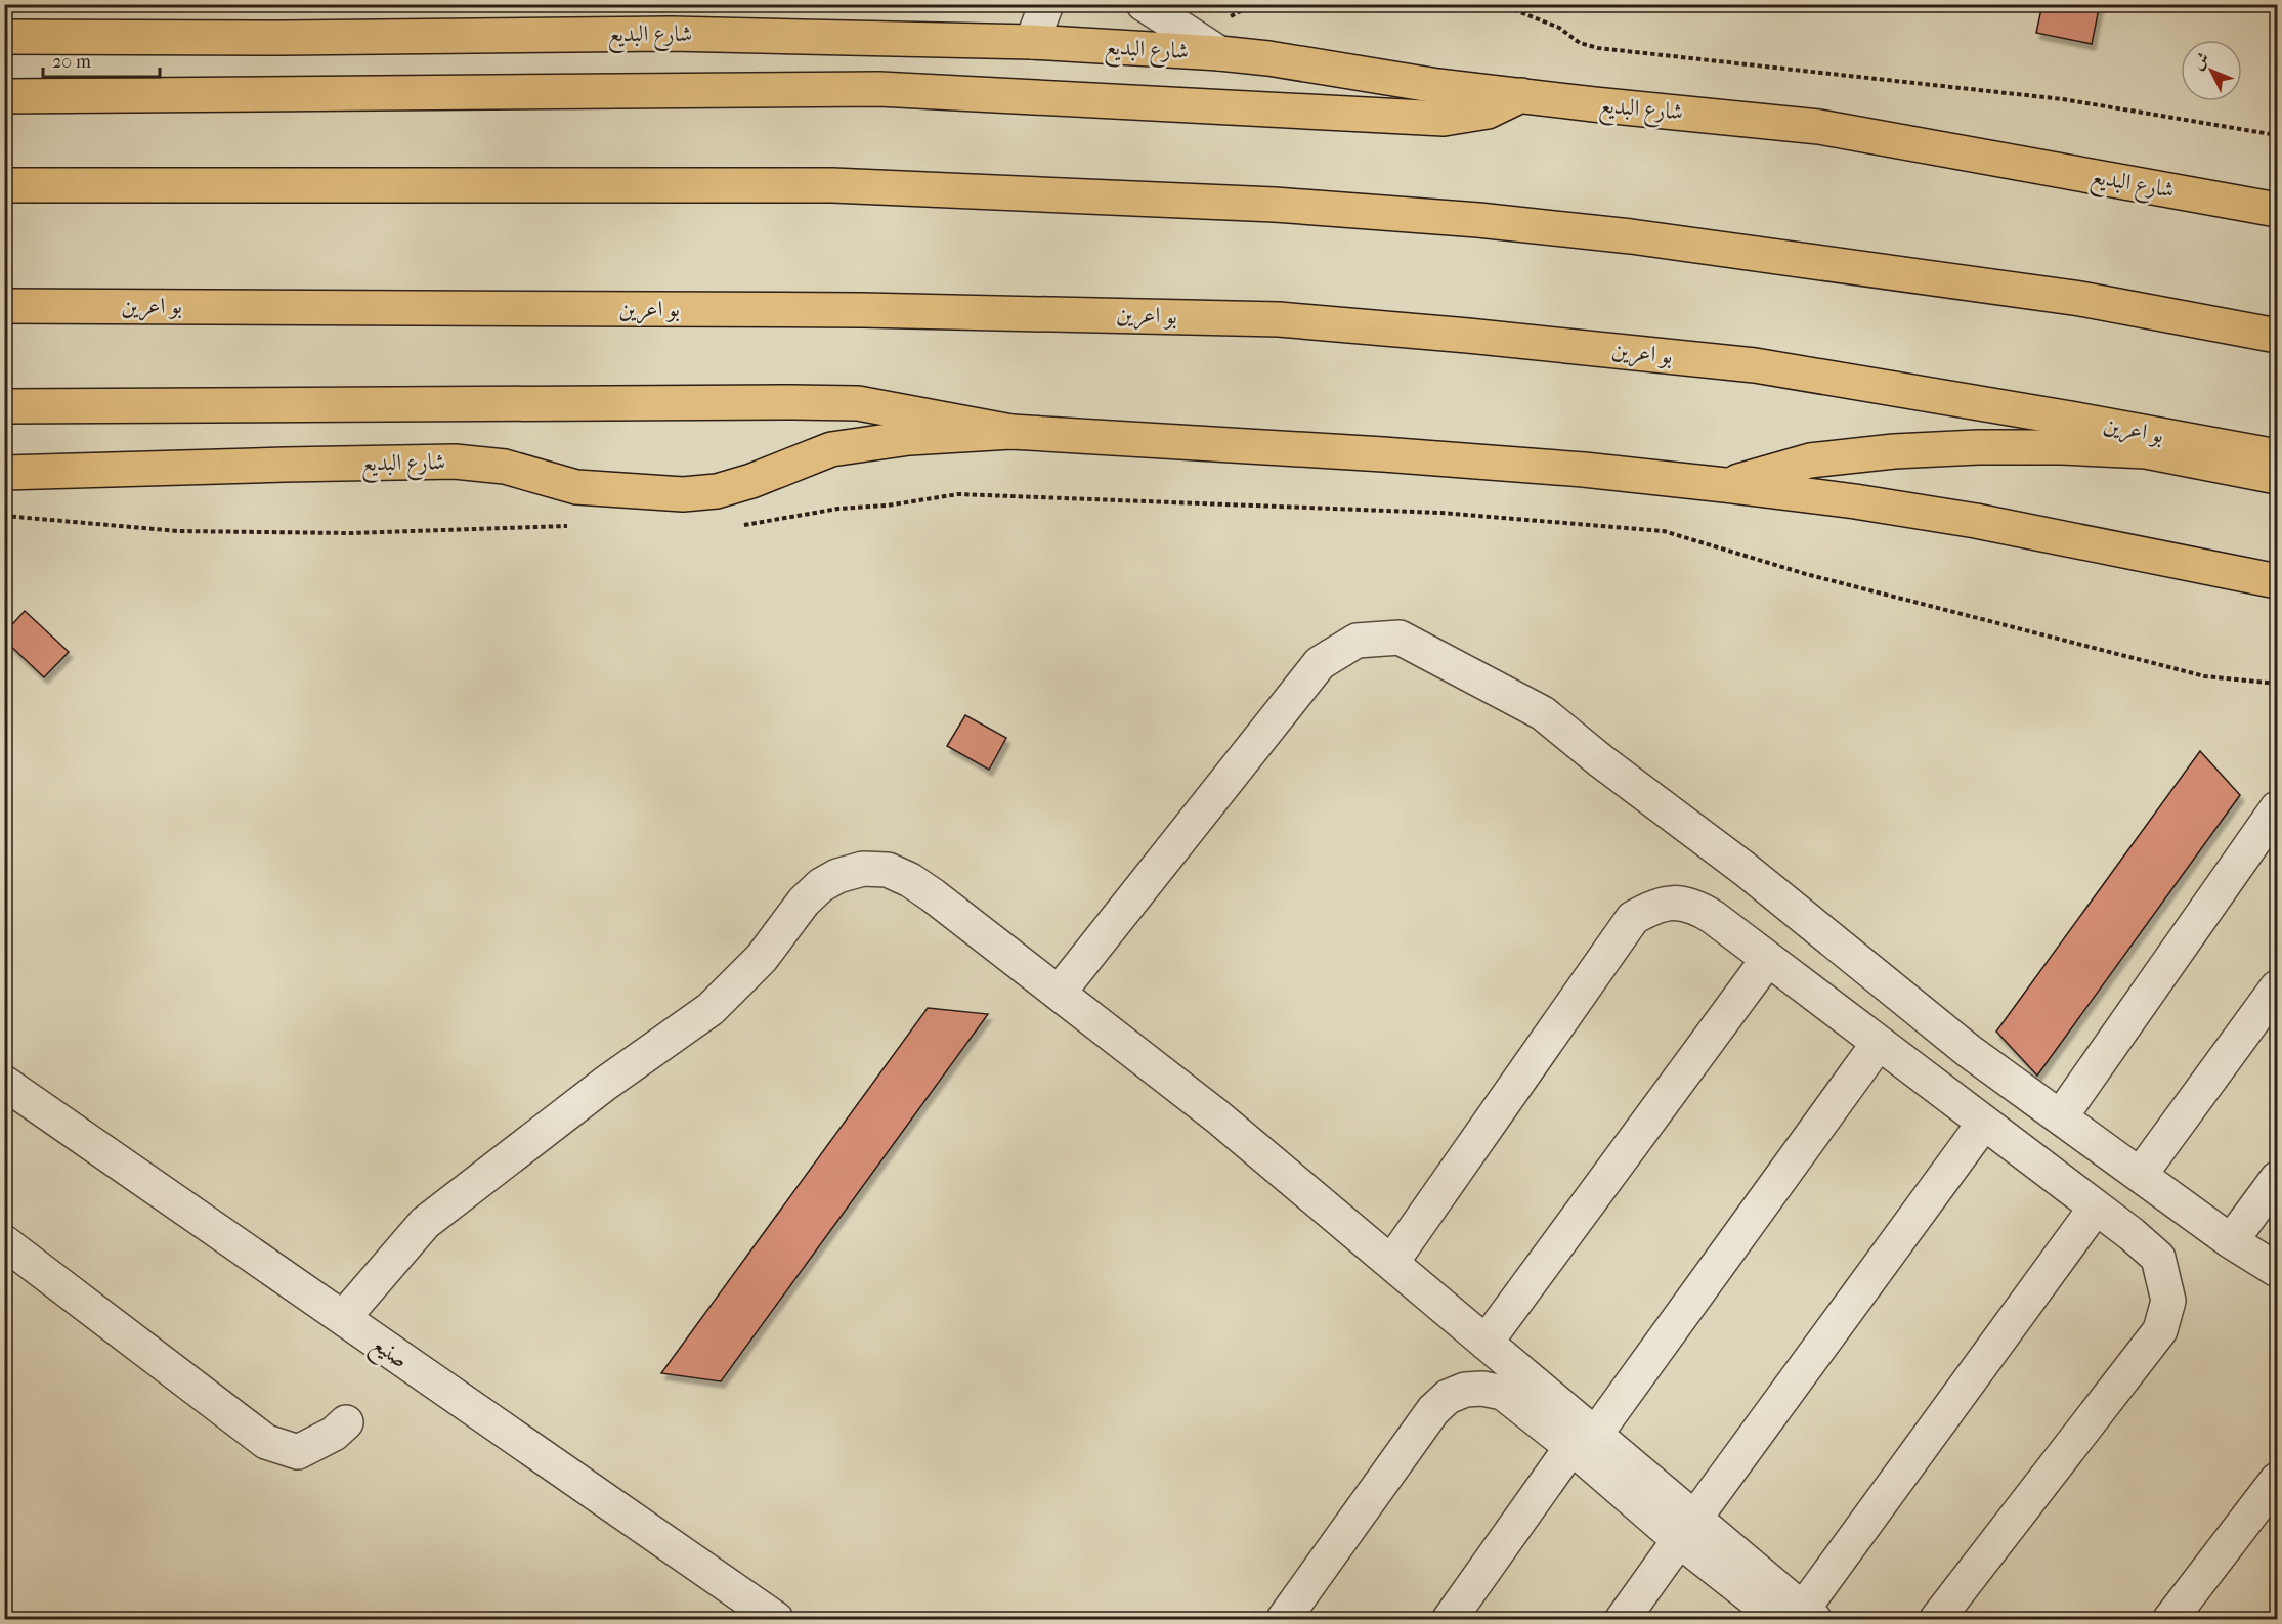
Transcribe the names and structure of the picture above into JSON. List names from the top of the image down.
{
  "streets": {
    "main road": ["شارع البديع", "بو اعرين"],
    "street": ["صنيع"]
  },
  "scale_bar": "20 m",
  "north": "top left"
}
